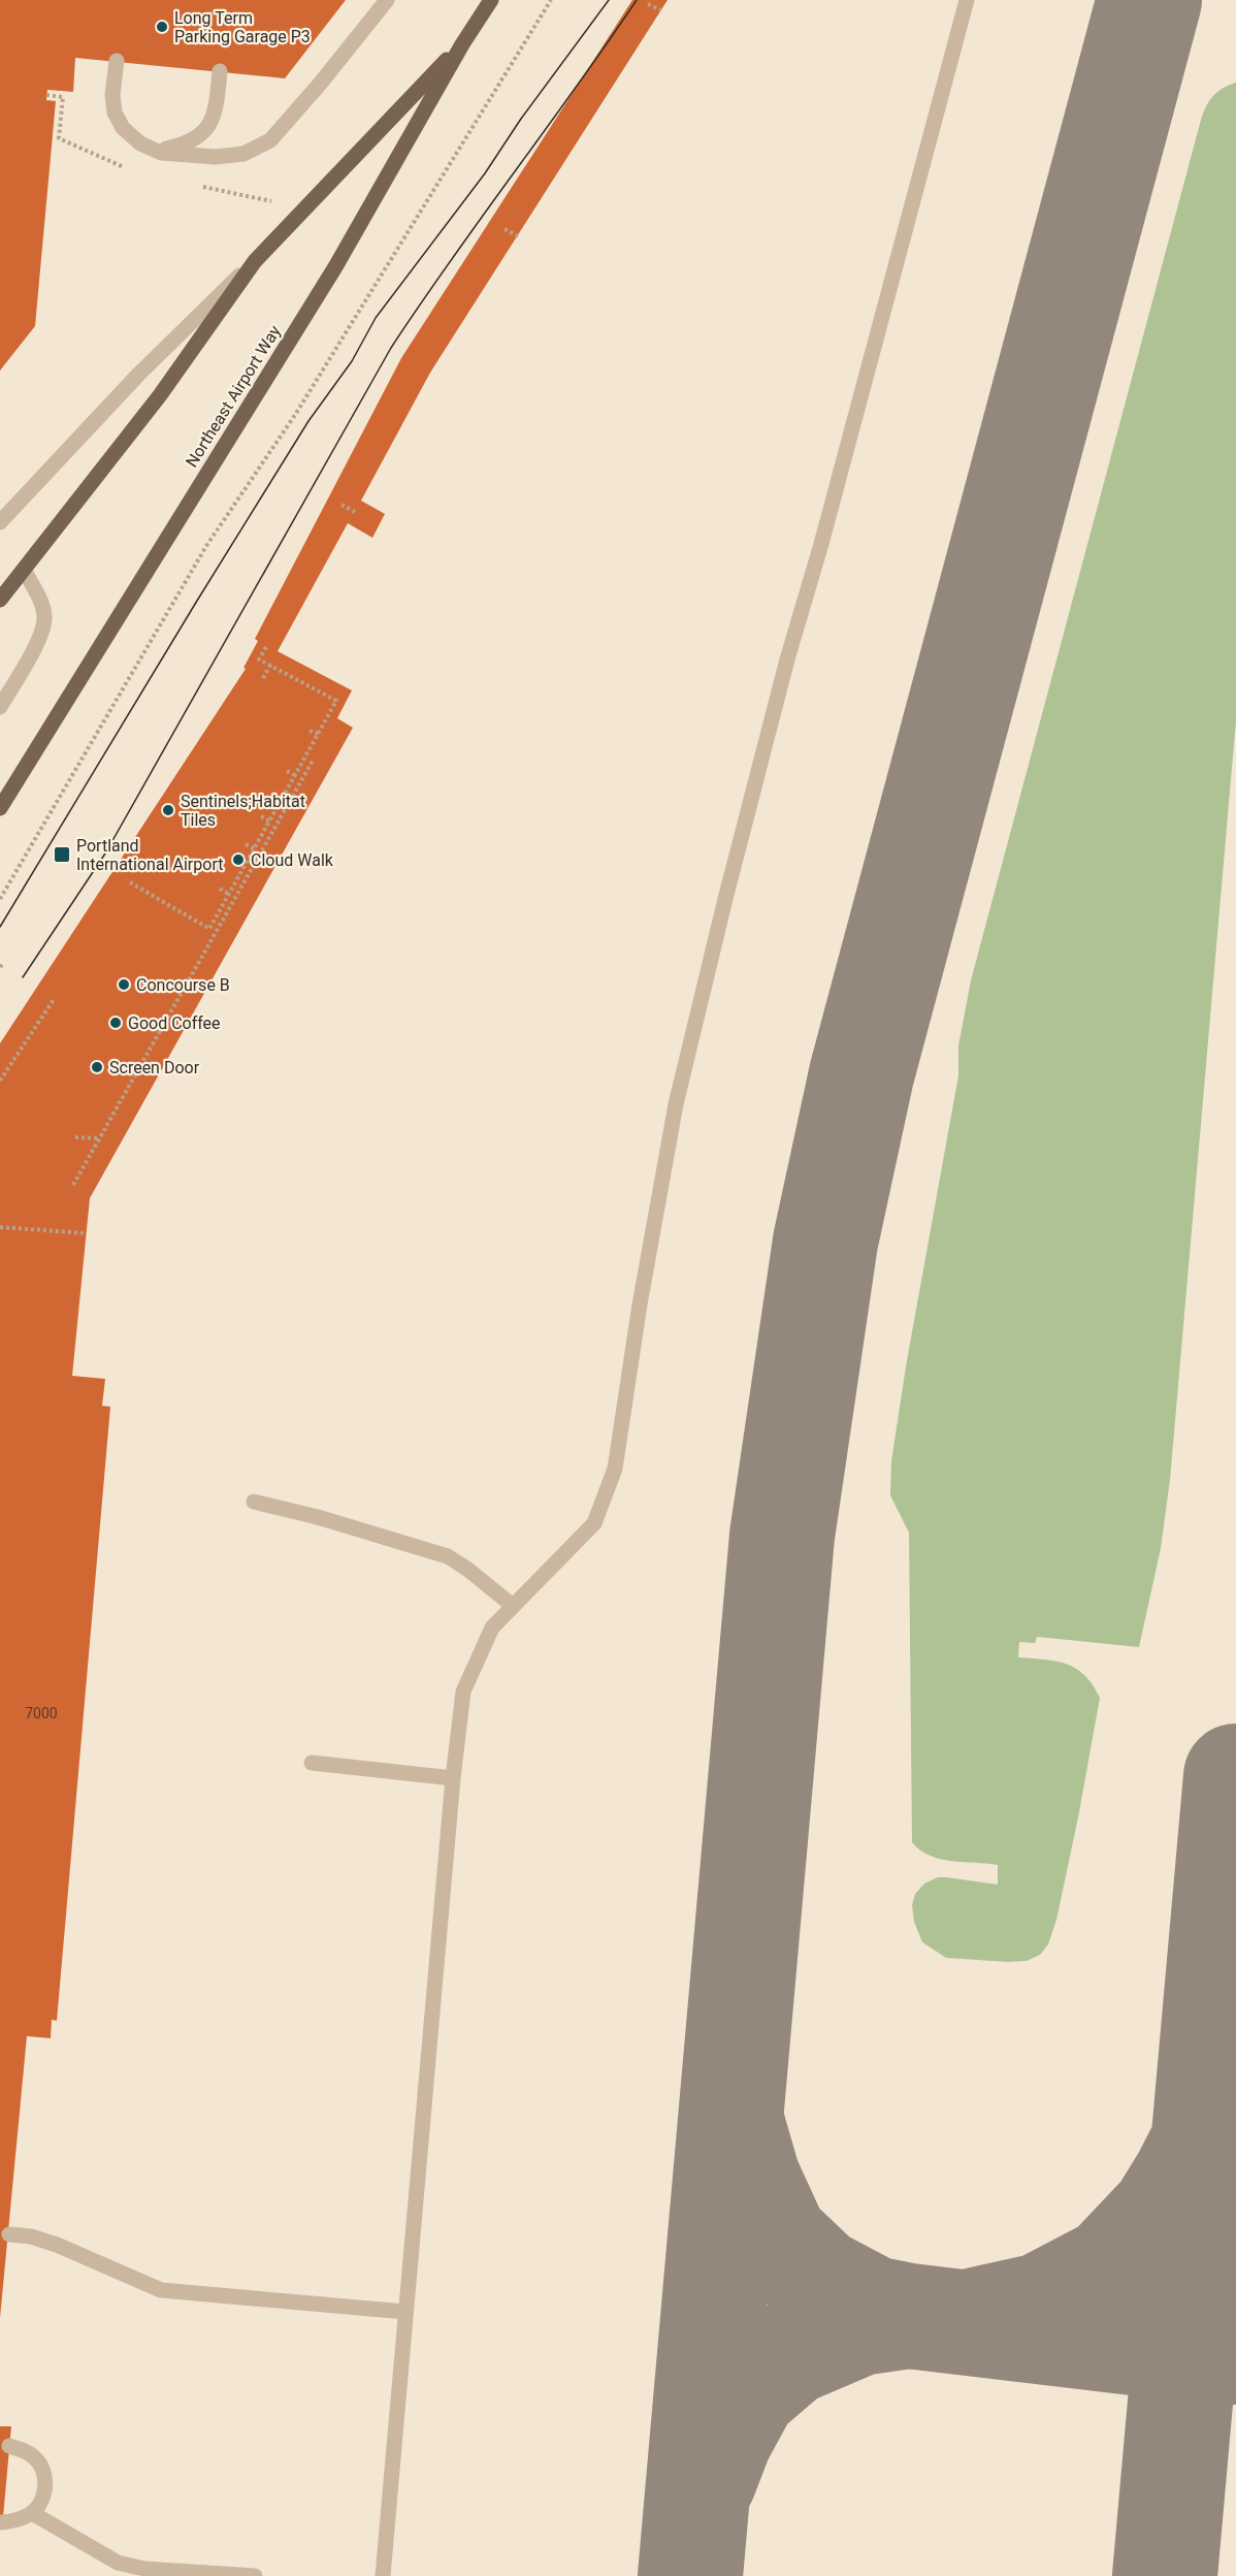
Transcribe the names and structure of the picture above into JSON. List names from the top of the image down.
{
  "streets": {
    "main road": ["Northeast Airport Way"]
  },
  "places": {
    "other": [
      "Long Term Parking Garage P3",
      "Sentinels;Habitat Tiles",
      "Cloud Walk",
      "Concourse B",
      "Good Coffee",
      "Screen Door"
    ],
    "transit": ["Portland International Airport"]
  },
  "house_numbers": ["7000"]
}
